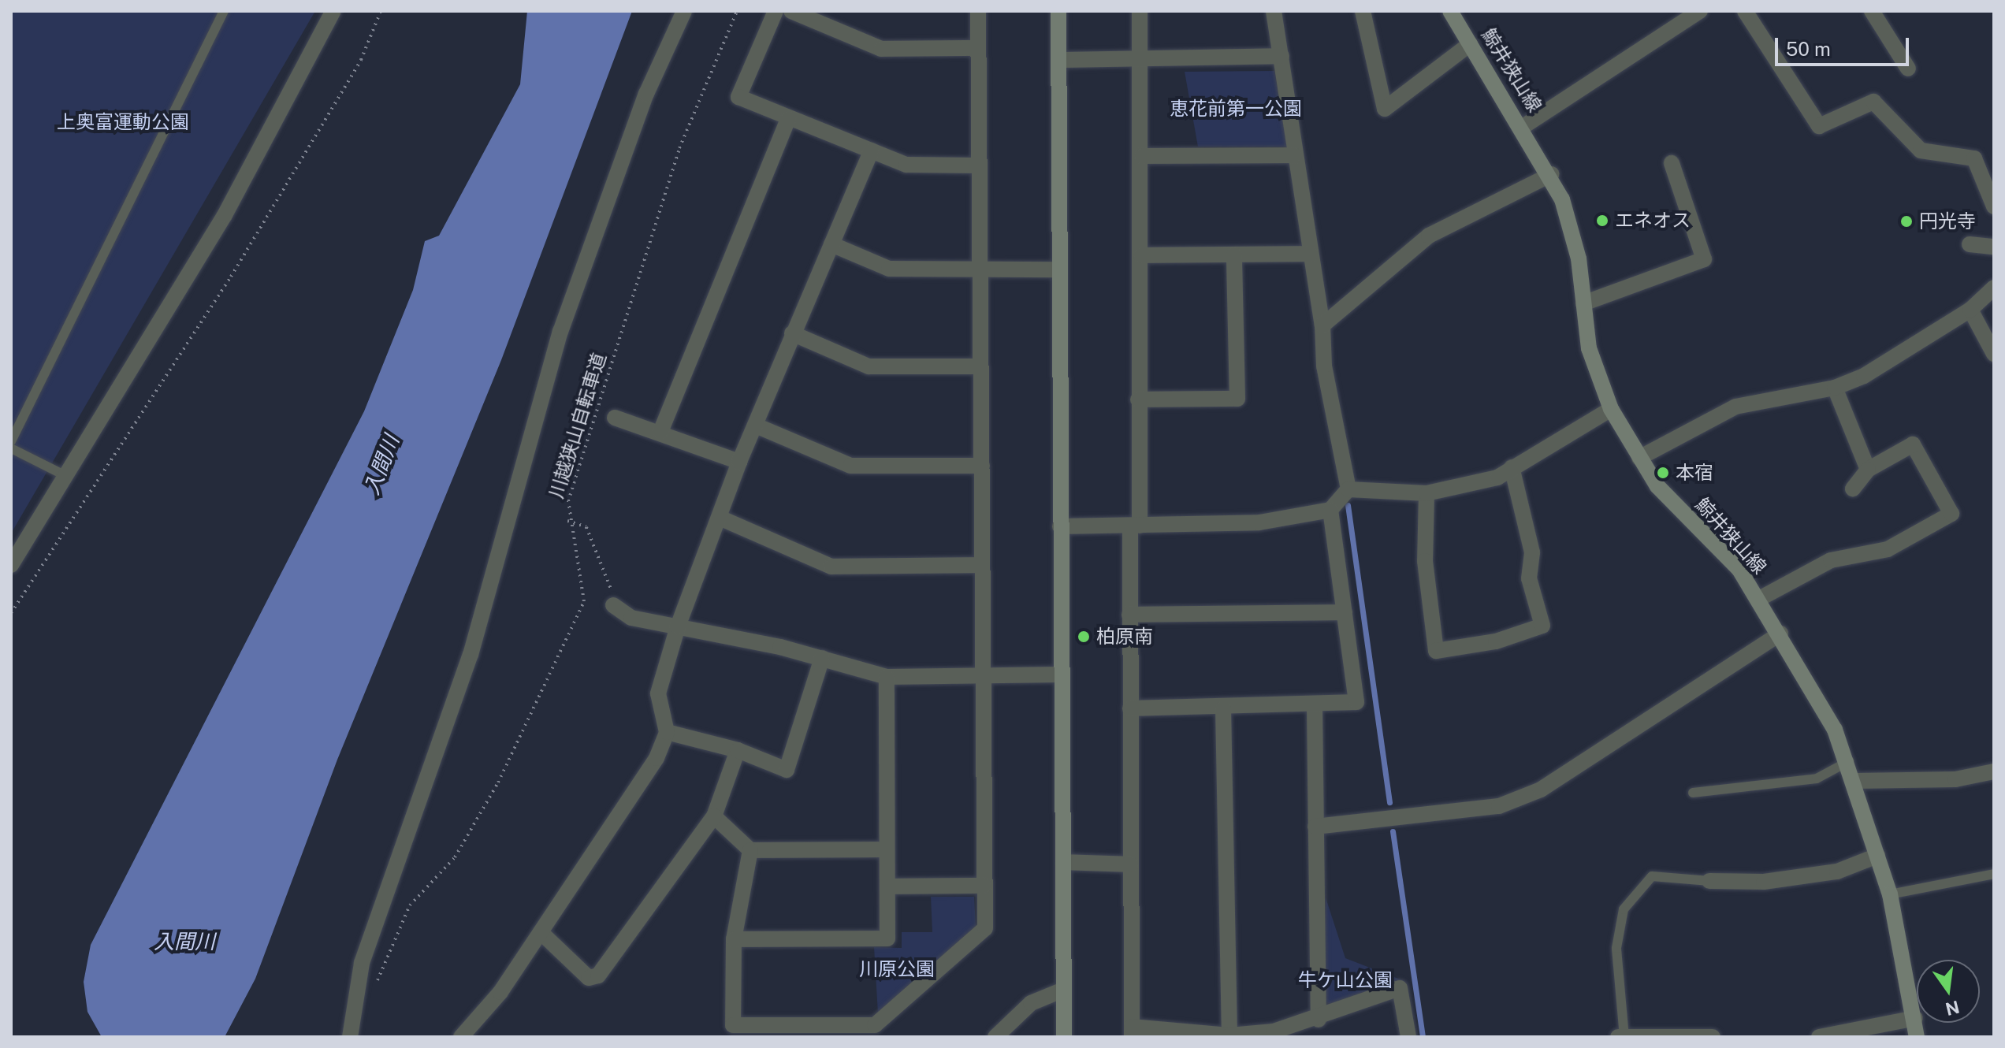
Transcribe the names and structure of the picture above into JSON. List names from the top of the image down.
{
  "streets": {
    "main road": ["鯨井狭山線"],
    "path": ["川越狭山自転車道"]
  },
  "water": ["入間川"],
  "parks": [
    "恵花前第一公園",
    "上奥富運動公園",
    "川原公園",
    "牛ケ山公園"
  ],
  "places": [
    "エネオス",
    "円光寺",
    "本宿",
    "柏原南"
  ],
  "scale_bar": "50 m",
  "north": "bottom"
}
